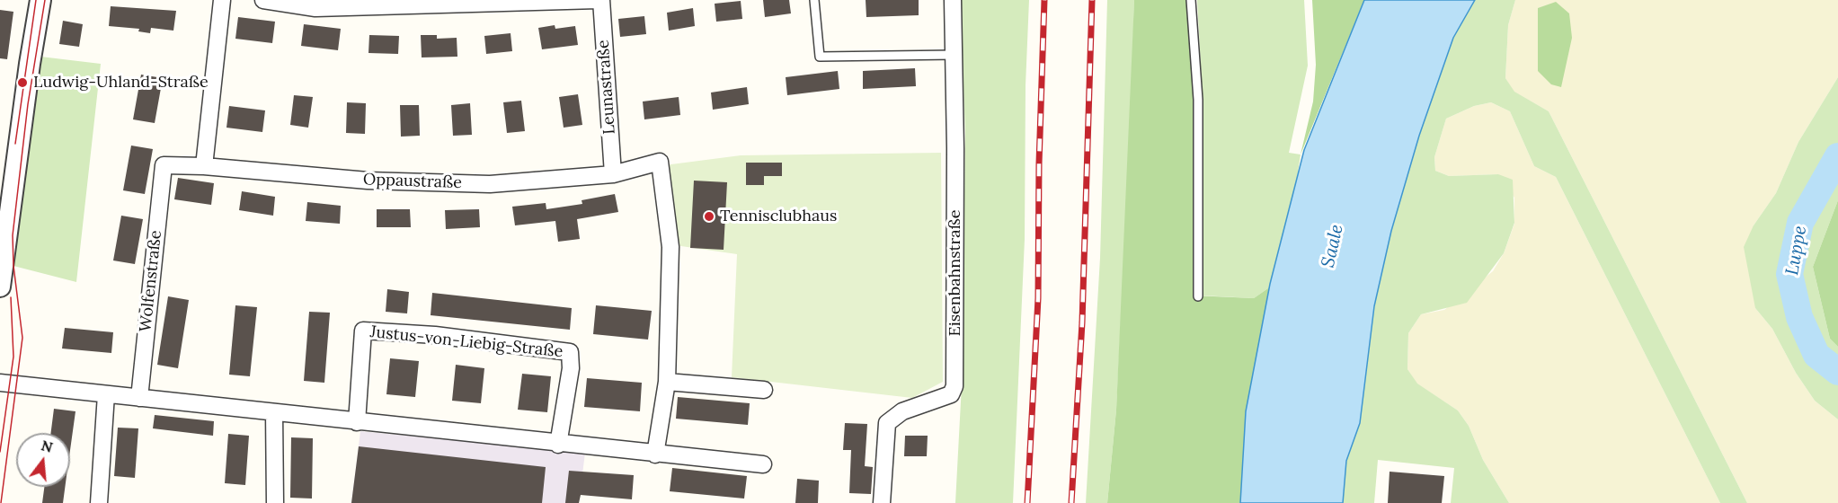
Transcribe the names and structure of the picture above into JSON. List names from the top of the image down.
{
  "streets": {
    "street": [
      "Leunastraße",
      "Oppaustraße",
      "Eisenbahnstraße",
      "Wolfenstraße",
      "Justus-von-Liebig-Straße"
    ]
  },
  "crossings": [
    ["Leunastraße", "Oppaustraße"],
    ["Oppaustraße", "Wolfenstraße"]
  ],
  "water": ["Saale", "Luppe"],
  "places": ["Ludwig-Uhland-Straße", "Tennisclubhaus"],
  "north": "top"
}
